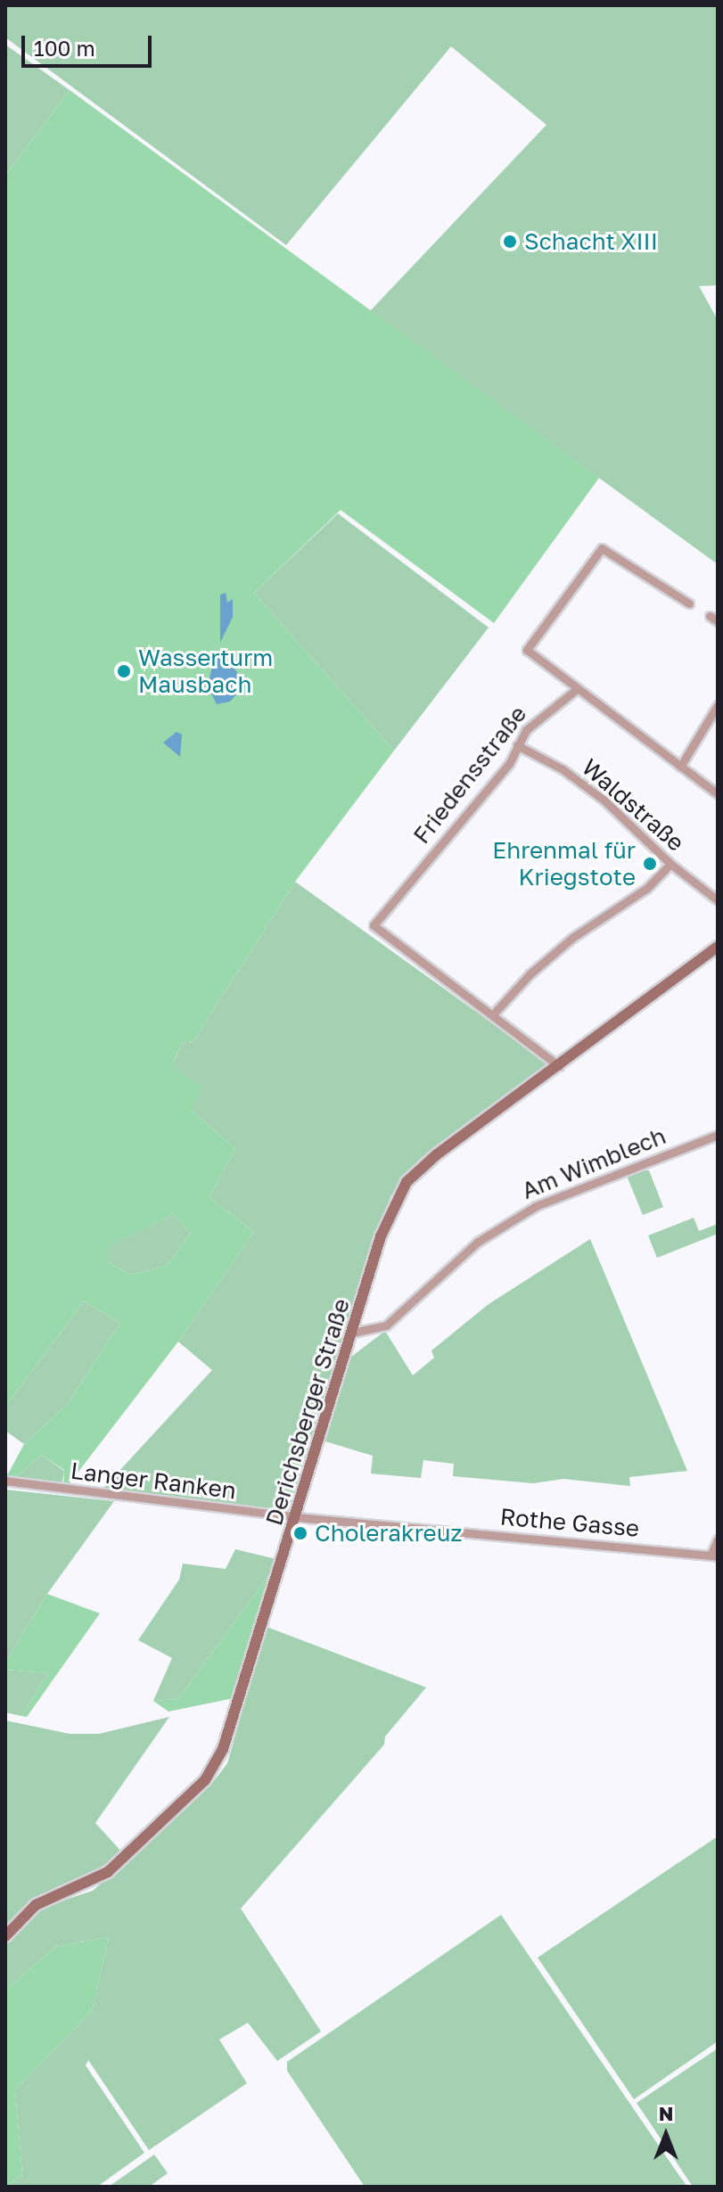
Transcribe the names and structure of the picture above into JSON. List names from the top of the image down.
{
  "streets": {
    "street": [
      "Friedensstraße",
      "Waldstraße",
      "Am Wimblech",
      "Derichsberger Straße",
      "Langer Ranken",
      "Rothe Gasse"
    ]
  },
  "crossings": [
    ["Friedensstraße", "Waldstraße"],
    ["Am Wimblech", "Derichsberger Straße"],
    ["Derichsberger Straße", "Langer Ranken"],
    ["Derichsberger Straße", "Rothe Gasse"],
    ["Langer Ranken", "Rothe Gasse"]
  ],
  "places": [
    "Schacht XIII",
    "Wasserturm Mausbach",
    "Ehrenmal für Kriegstote",
    "Cholerakreuz"
  ],
  "scale_bar": "100 m",
  "north": "top"
}
